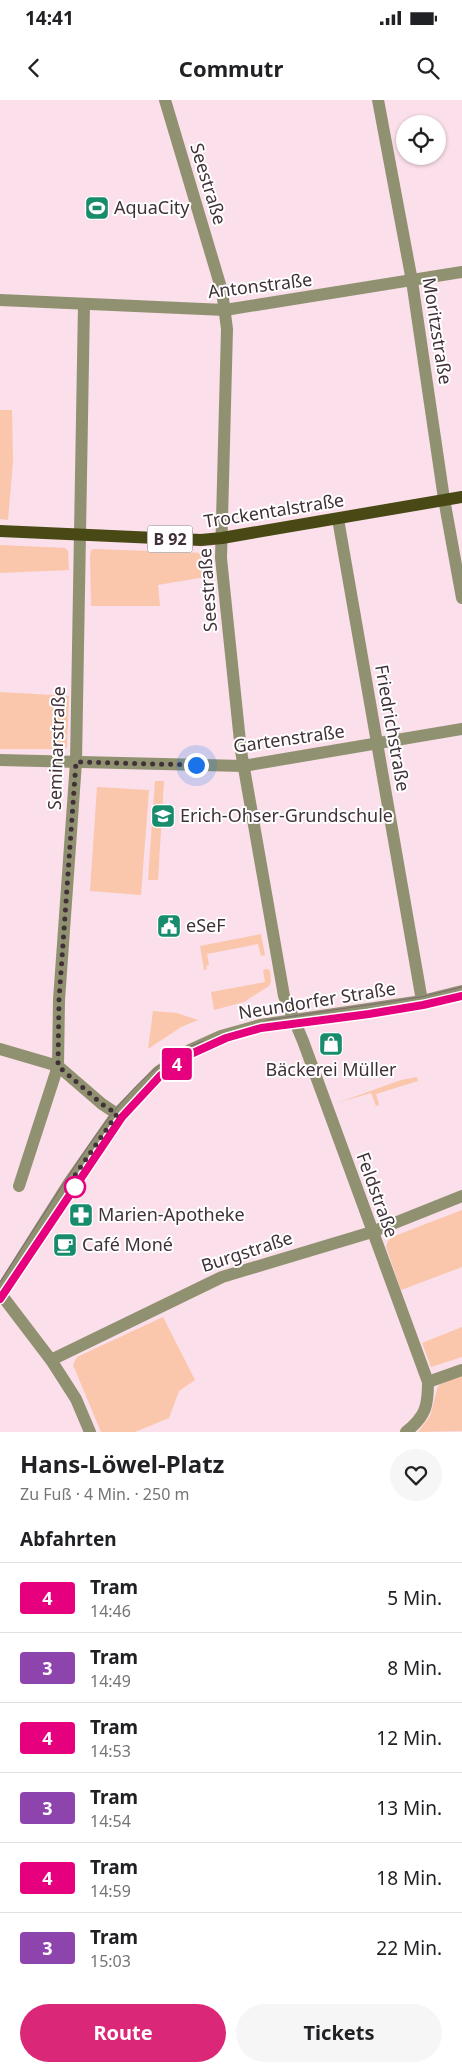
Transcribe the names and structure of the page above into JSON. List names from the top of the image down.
{
  "streets": {
    "main road": ["Trockentalstraße", "B 92"],
    "street": [
      "Seestraße",
      "Antonstraße",
      "Moritzstraße",
      "Friedrichstraße",
      "Gartenstraße",
      "Seminarstraße",
      "Neundorfer Straße",
      "Feldstraße",
      "Burgstraße"
    ]
  },
  "crossings": [
    ["Seestraße", "Antonstraße"],
    ["Seestraße", "Trockentalstraße"],
    ["Seestraße", "Gartenstraße"],
    ["Seestraße", "Neundorfer Straße"],
    ["Seestraße", "Feldstraße"],
    ["Antonstraße", "Moritzstraße"],
    ["Antonstraße", "Seminarstraße"],
    ["Moritzstraße", "Trockentalstraße"],
    ["Trockentalstraße", "Friedrichstraße"],
    ["Trockentalstraße", "Seminarstraße"],
    ["Friedrichstraße", "Gartenstraße"],
    ["Friedrichstraße", "Neundorfer Straße"],
    ["Gartenstraße", "Seminarstraße"],
    ["Neundorfer Straße", "Feldstraße"],
    ["Feldstraße", "Burgstraße"]
  ],
  "places": {
    "sports": ["AquaCity"],
    "school or university": ["Erich-Ohser-Grundschule"],
    "public building": ["eSeF"],
    "shop": ["Bäckerei Müller"],
    "pharmacy": ["Marien-Apotheke"],
    "cafe": ["Café Moné"]
  },
  "lines": ["tram line 4"],
  "page": {
    "status": "14:41",
    "header": "Commutr",
    "on_map": "4",
    "heading": [
      ["Hans-Löwel-Platz", "Zu Fuß · 4 Min. · 250 m"],
      "Abfahrten"
    ],
    "list": [
      {
        "mark": "4",
        "name": "Tram",
        "note": "14:46",
        "value": "5 Min."
      },
      {
        "mark": "3",
        "name": "Tram",
        "note": "14:49",
        "value": "8 Min."
      },
      {
        "mark": "4",
        "name": "Tram",
        "note": "14:53",
        "value": "12 Min."
      },
      {
        "mark": "3",
        "name": "Tram",
        "note": "14:54",
        "value": "13 Min."
      },
      {
        "mark": "4",
        "name": "Tram",
        "note": "14:59",
        "value": "18 Min."
      },
      {
        "mark": "3",
        "name": "Tram",
        "note": "15:03",
        "value": "22 Min."
      }
    ],
    "buttons": ["Route", "Tickets"]
  }
}
